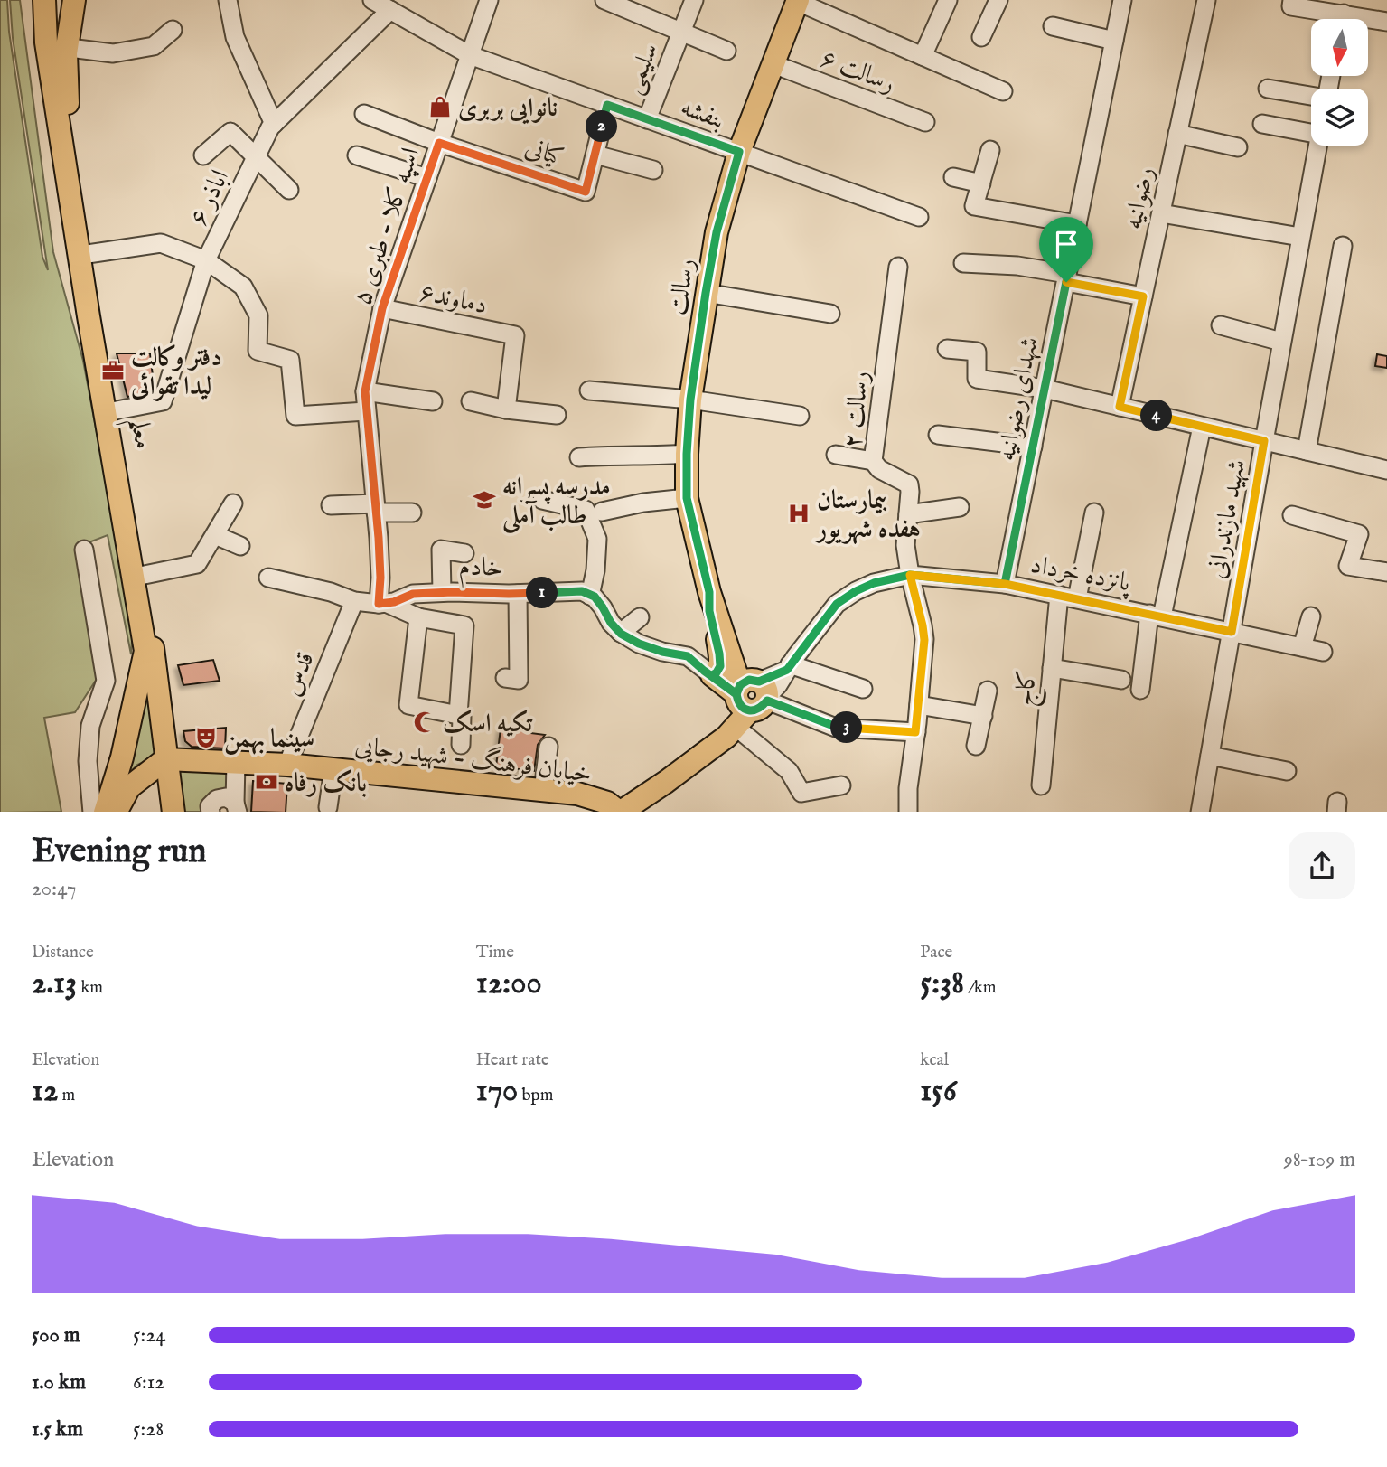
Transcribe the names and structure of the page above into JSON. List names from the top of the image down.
{
  "streets": {
    "main road": [
      "رسالت",
      "معلم",
      "پانزده خرداد",
      "خیابان فرهنگ - شهید رجایی"
    ],
    "street": [
      "سلیمی",
      "رسالت ۶",
      "بنفشه",
      "کیانی",
      "اباذر ۶",
      "رضوانیه",
      "اسپه کلا - طبری ۵",
      "دماوند۶",
      "شهدای رضوانیه",
      "رسالت ۲",
      "شهید مازندرانی",
      "خادم",
      "قدس",
      "کاج"
    ]
  },
  "crossings": [
    ["سلیمی", "بنفشه"],
    ["رسالت ۶", "رسالت"],
    ["بنفشه", "کیانی"],
    ["بنفشه", "اباذر ۶"],
    ["بنفشه", "اسپه کلا - طبری ۵"],
    ["بنفشه", "رسالت"],
    ["کیانی", "اسپه کلا - طبری ۵"],
    ["اباذر ۶", "معلم"],
    ["اسپه کلا - طبری ۵", "دماوند۶"],
    ["اسپه کلا - طبری ۵", "خادم"],
    ["رسالت", "پانزده خرداد"],
    ["شهدای رضوانیه", "پانزده خرداد"],
    ["رسالت ۲", "پانزده خرداد"],
    ["معلم", "خیابان فرهنگ - شهید رجایی"],
    ["شهید مازندرانی", "پانزده خرداد"],
    ["خادم", "قدس"],
    ["پانزده خرداد", "کاج"],
    ["پانزده خرداد", "خیابان فرهنگ - شهید رجایی"],
    ["قدس", "خیابان فرهنگ - شهید رجایی"]
  ],
  "places": {
    "shop": ["نانوایی بربری"],
    "office": ["دفتر وکالت لیدا تقوائی"],
    "school or university": ["مدرسه پسرانه طالب آملی"],
    "hospital": ["بیمارستان هفده شهریور"],
    "mosque": ["تکیه اسک"],
    "theatre": ["سینما بهمن"],
    "bank": ["بانک رفاه"]
  },
  "north": "bottom",
  "page": {
    "pins": [
      "2",
      "4",
      "1",
      "3"
    ],
    "heading": ["Evening run", "20:47"],
    "stats": [
      ["Distance", "2.13 km"],
      ["Time", "12:00"],
      ["Pace", "5:38 /km"],
      ["Elevation", "12 m"],
      ["Heart rate", "170 bpm"],
      ["kcal", "156"]
    ],
    "chart": ["Elevation", "98–109 m"],
    "list": [
      {
        "name": "500 m",
        "note": "5:24"
      },
      {
        "name": "1.0 km",
        "note": "6:12"
      },
      {
        "name": "1.5 km",
        "note": "5:28"
      }
    ]
  }
}
